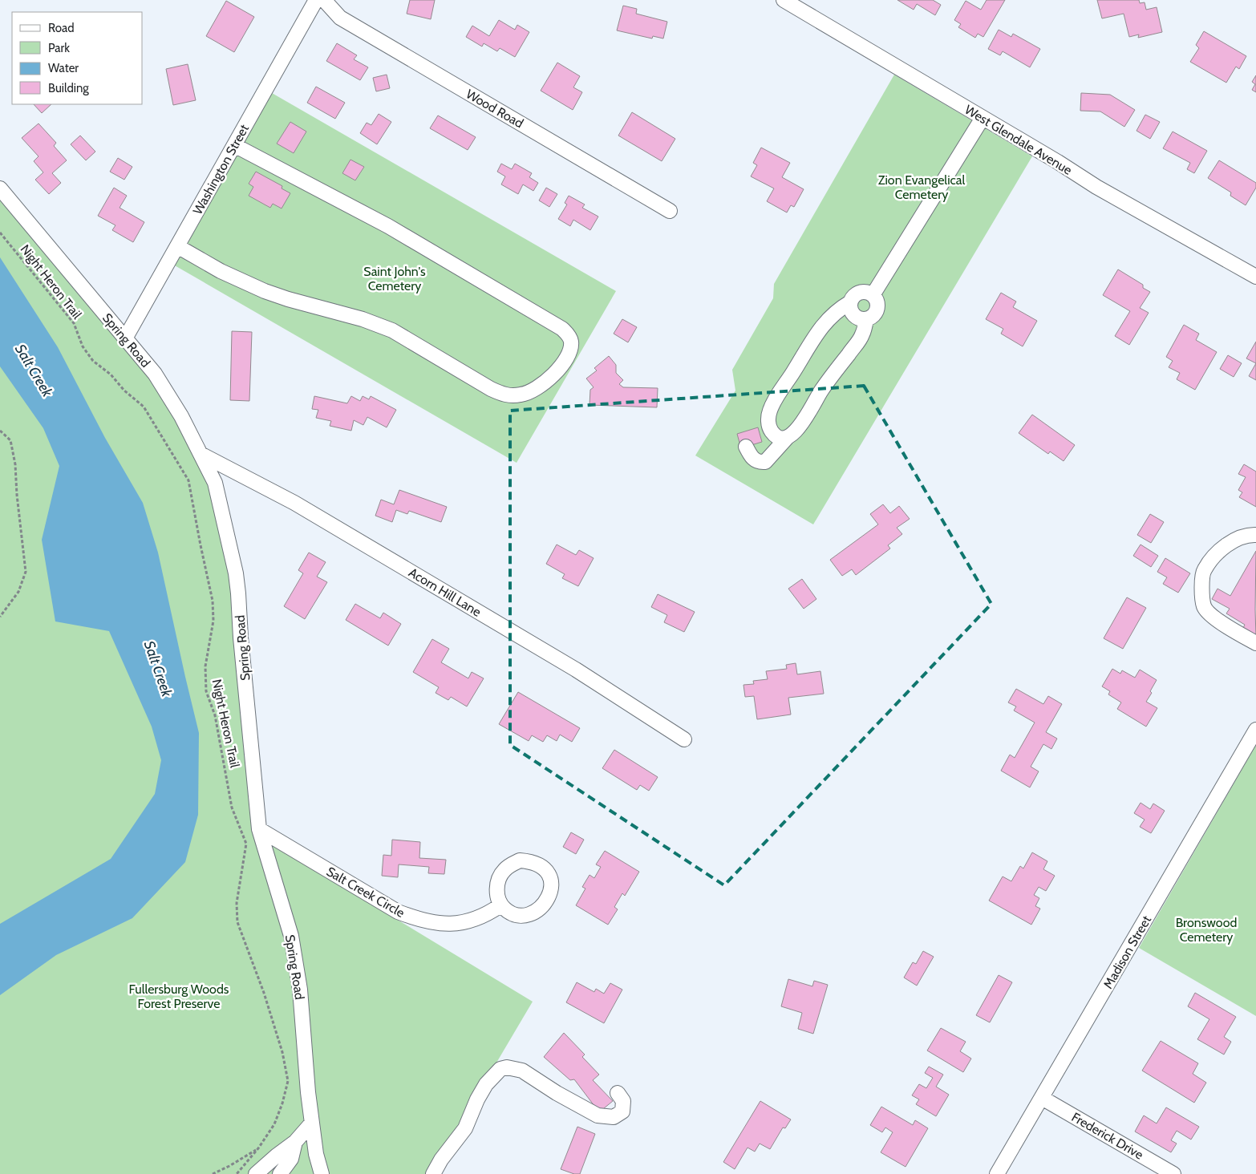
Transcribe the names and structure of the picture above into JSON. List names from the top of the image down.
{
  "streets": {
    "street": [
      "Wood Road",
      "West Glendale Avenue",
      "Washington Street",
      "Spring Road",
      "Acorn Hill Lane",
      "Salt Creek Circle",
      "Madison Street",
      "Frederick Drive"
    ],
    "path": ["Night Heron Trail"]
  },
  "crossings": [
    ["Washington Street", "Spring Road"],
    ["Spring Road", "Acorn Hill Lane"],
    ["Spring Road", "Salt Creek Circle"],
    ["Madison Street", "Frederick Drive"]
  ],
  "water": ["Salt Creek"],
  "parks": [
    "Zion Evangelical Cemetery",
    "Saint John's Cemetery",
    "Bronswood Cemetery",
    "Fullersburg Woods Forest Preserve"
  ],
  "legend": [
    "Road",
    "Park",
    "Water",
    "Building"
  ]
}
